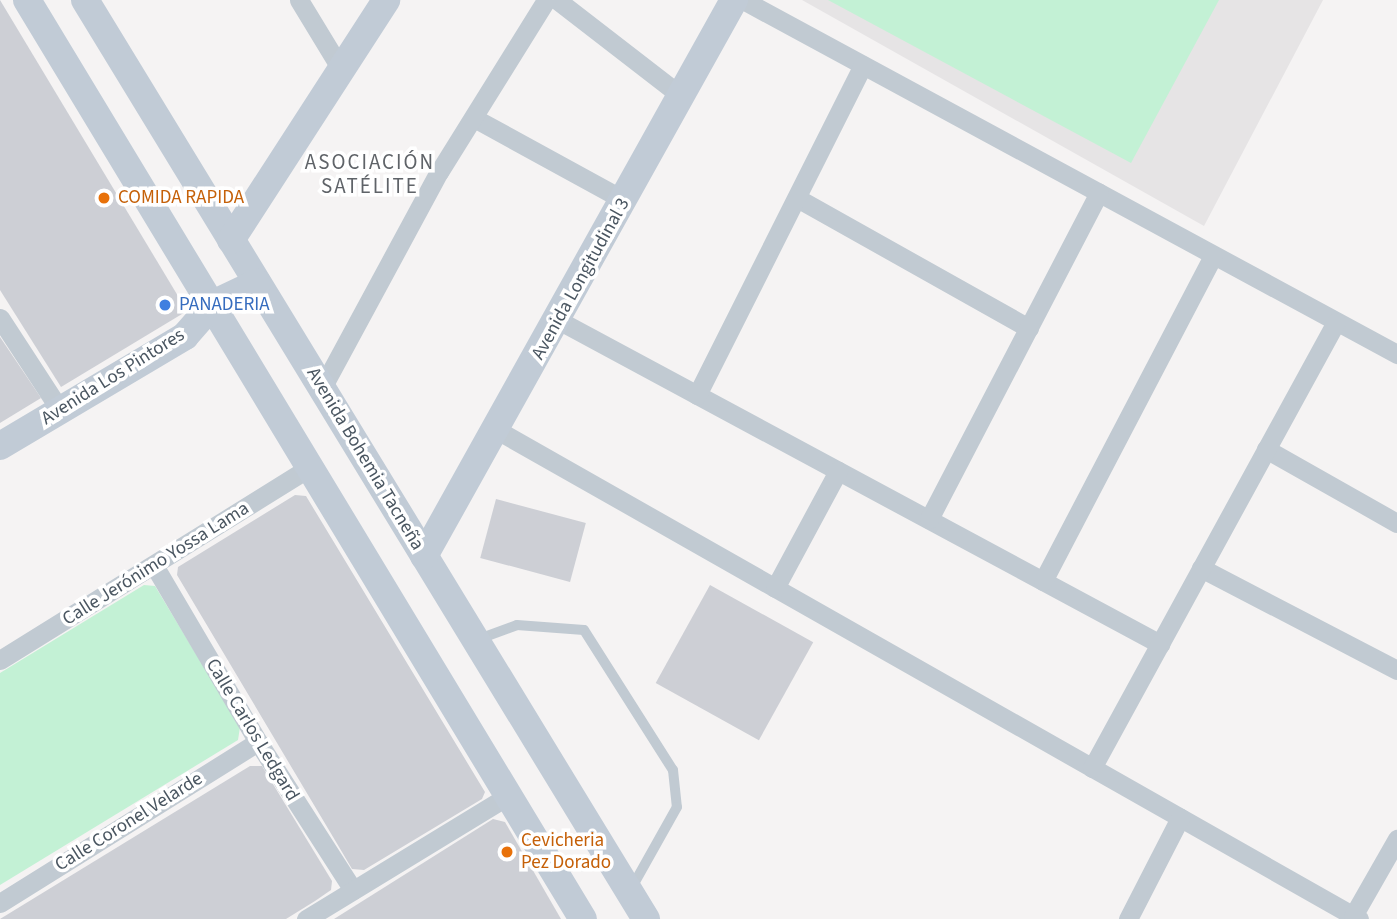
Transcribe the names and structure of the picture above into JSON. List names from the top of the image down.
{
  "streets": {
    "main road": ["Avenida Longitudinal 3", "Avenida Los Pintores", "Avenida Bohemia Tacneña"],
    "street": ["Calle Jerónimo Yossa Lama", "Calle Carlos Ledgard", "Calle Coronel Velarde"]
  },
  "crossings": [
    ["Avenida Longitudinal 3", "Avenida Bohemia Tacneña"],
    ["Avenida Los Pintores", "Avenida Bohemia Tacneña"],
    ["Calle Jerónimo Yossa Lama", "Calle Carlos Ledgard"],
    ["Calle Carlos Ledgard", "Calle Coronel Velarde"]
  ],
  "districts": ["ASOCIACIÓN SATÉLITE"],
  "places": ["COMIDA RAPIDA", "PANADERIA", "Cevicheria Pez Dorado"]
}
